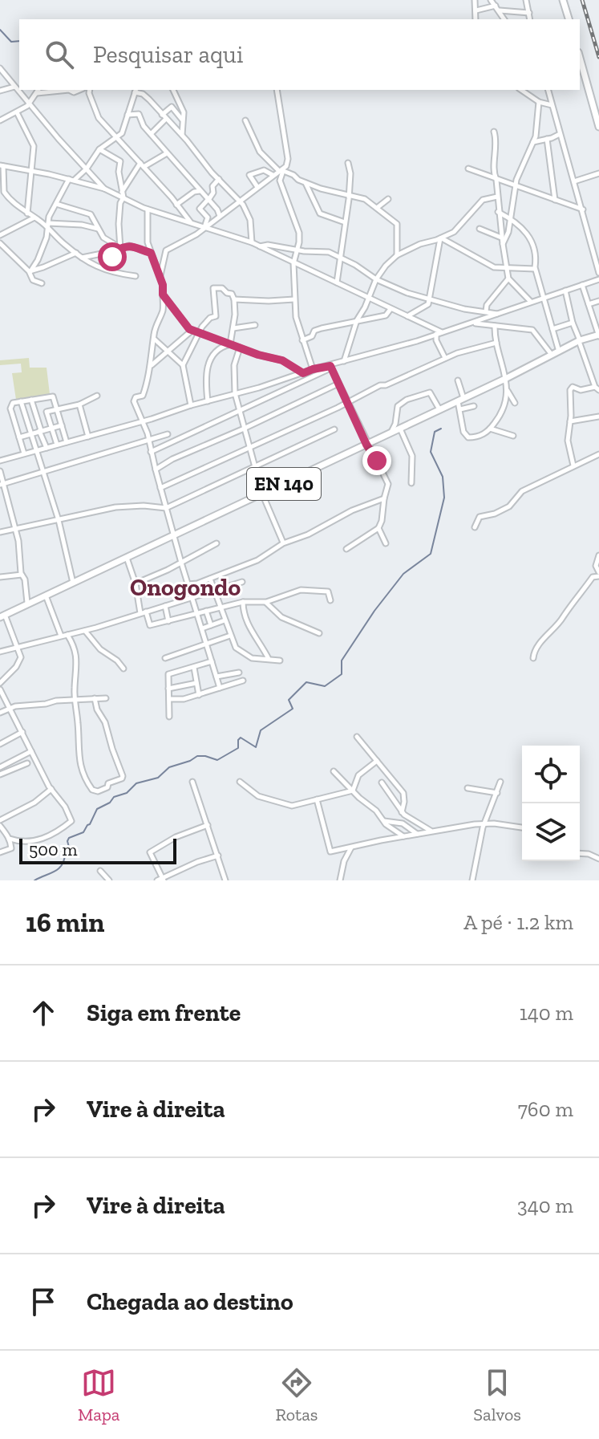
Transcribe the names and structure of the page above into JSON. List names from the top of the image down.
{
  "streets": {
    "main road": ["EN 140"]
  },
  "districts": ["Onogondo"],
  "scale_bar": "500 m",
  "page": {
    "search": "Pesquisar aqui",
    "scale": "500 m",
    "heading": ["16 min", "A pé · 1.2 km"],
    "list": [
      ["Siga em frente", "140 m"],
      ["Vire à direita", "760 m"],
      ["Vire à direita", "340 m"],
      "Chegada ao destino"
    ],
    "nav": ["Mapa", "Rotas", "Salvos"]
  }
}
